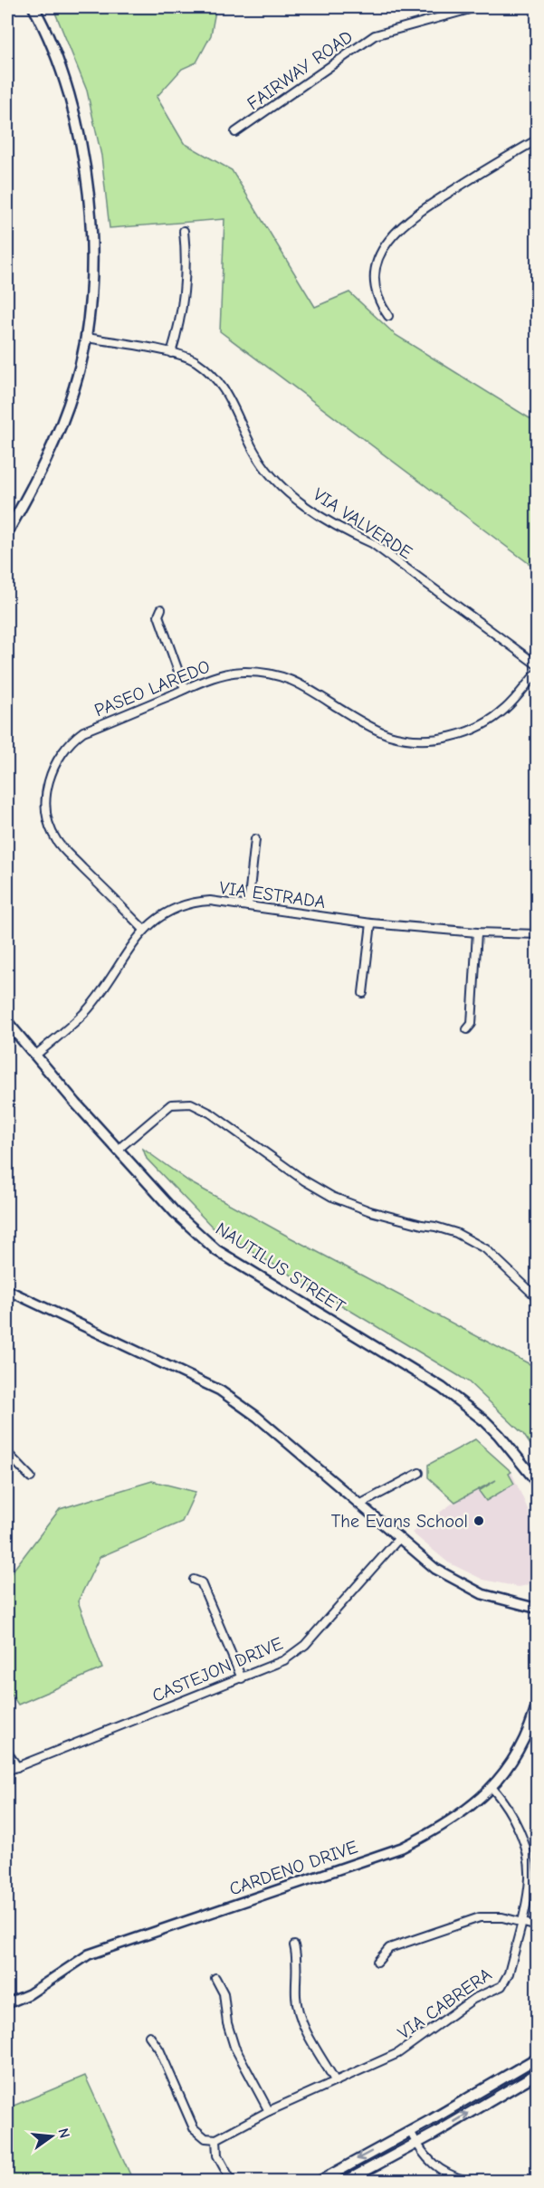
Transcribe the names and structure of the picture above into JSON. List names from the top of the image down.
{
  "streets": {
    "main road": ["NAUTILUS STREET"],
    "street": [
      "FAIRWAY ROAD",
      "VIA VALVERDE",
      "PASEO LAREDO",
      "VIA ESTRADA",
      "CASTEJON DRIVE",
      "CARDENO DRIVE",
      "VIA CABRERA"
    ]
  },
  "crossings": [
    ["PASEO LAREDO", "VIA ESTRADA"],
    ["VIA ESTRADA", "NAUTILUS STREET"],
    ["CARDENO DRIVE", "VIA CABRERA"]
  ],
  "places": ["The Evans School"],
  "north": "right"
}
